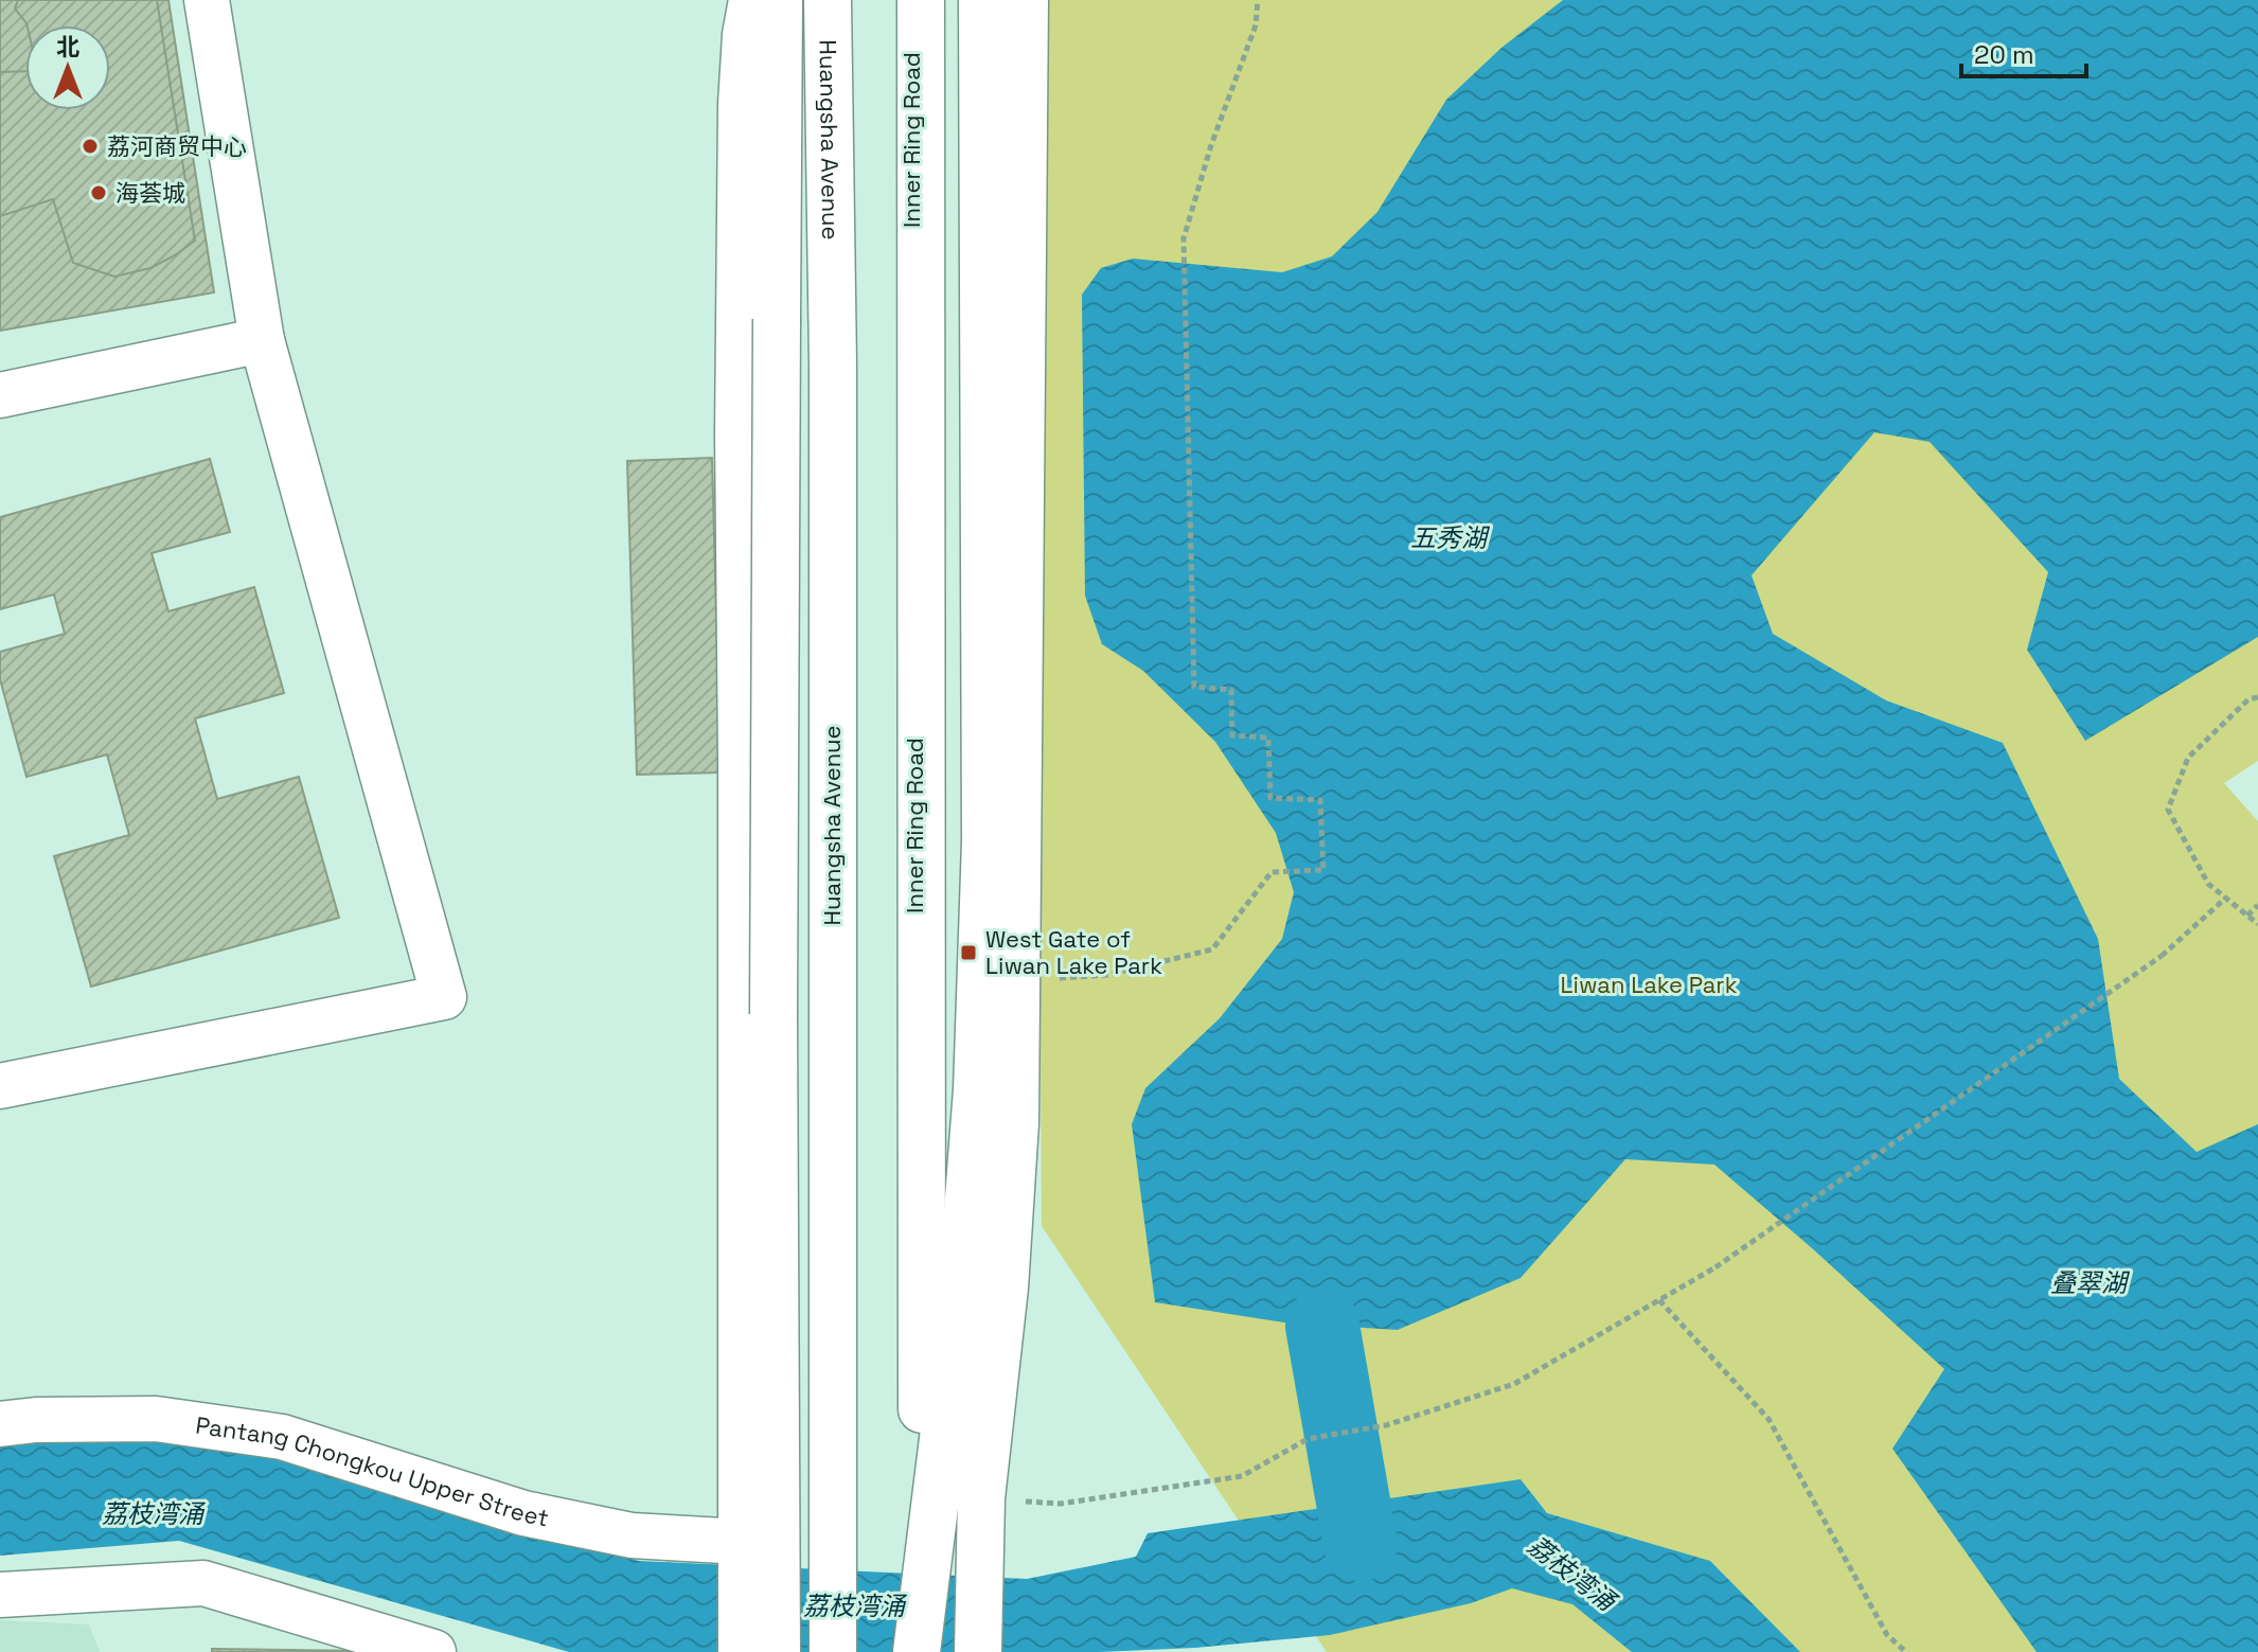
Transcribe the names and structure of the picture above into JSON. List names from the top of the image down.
{
  "streets": {
    "main road": ["Huangsha Avenue", "Inner Ring Road"],
    "street": ["Pantang Chongkou Upper Street"]
  },
  "water": ["五秀湖", "叠翠湖", "荔枝湾涌"],
  "parks": ["Liwan Lake Park"],
  "places": {
    "other": ["荔河商贸中心", "海荟城"],
    "transit": ["West Gate of Liwan Lake Park"]
  },
  "scale_bar": "20 m",
  "north": "top"
}
